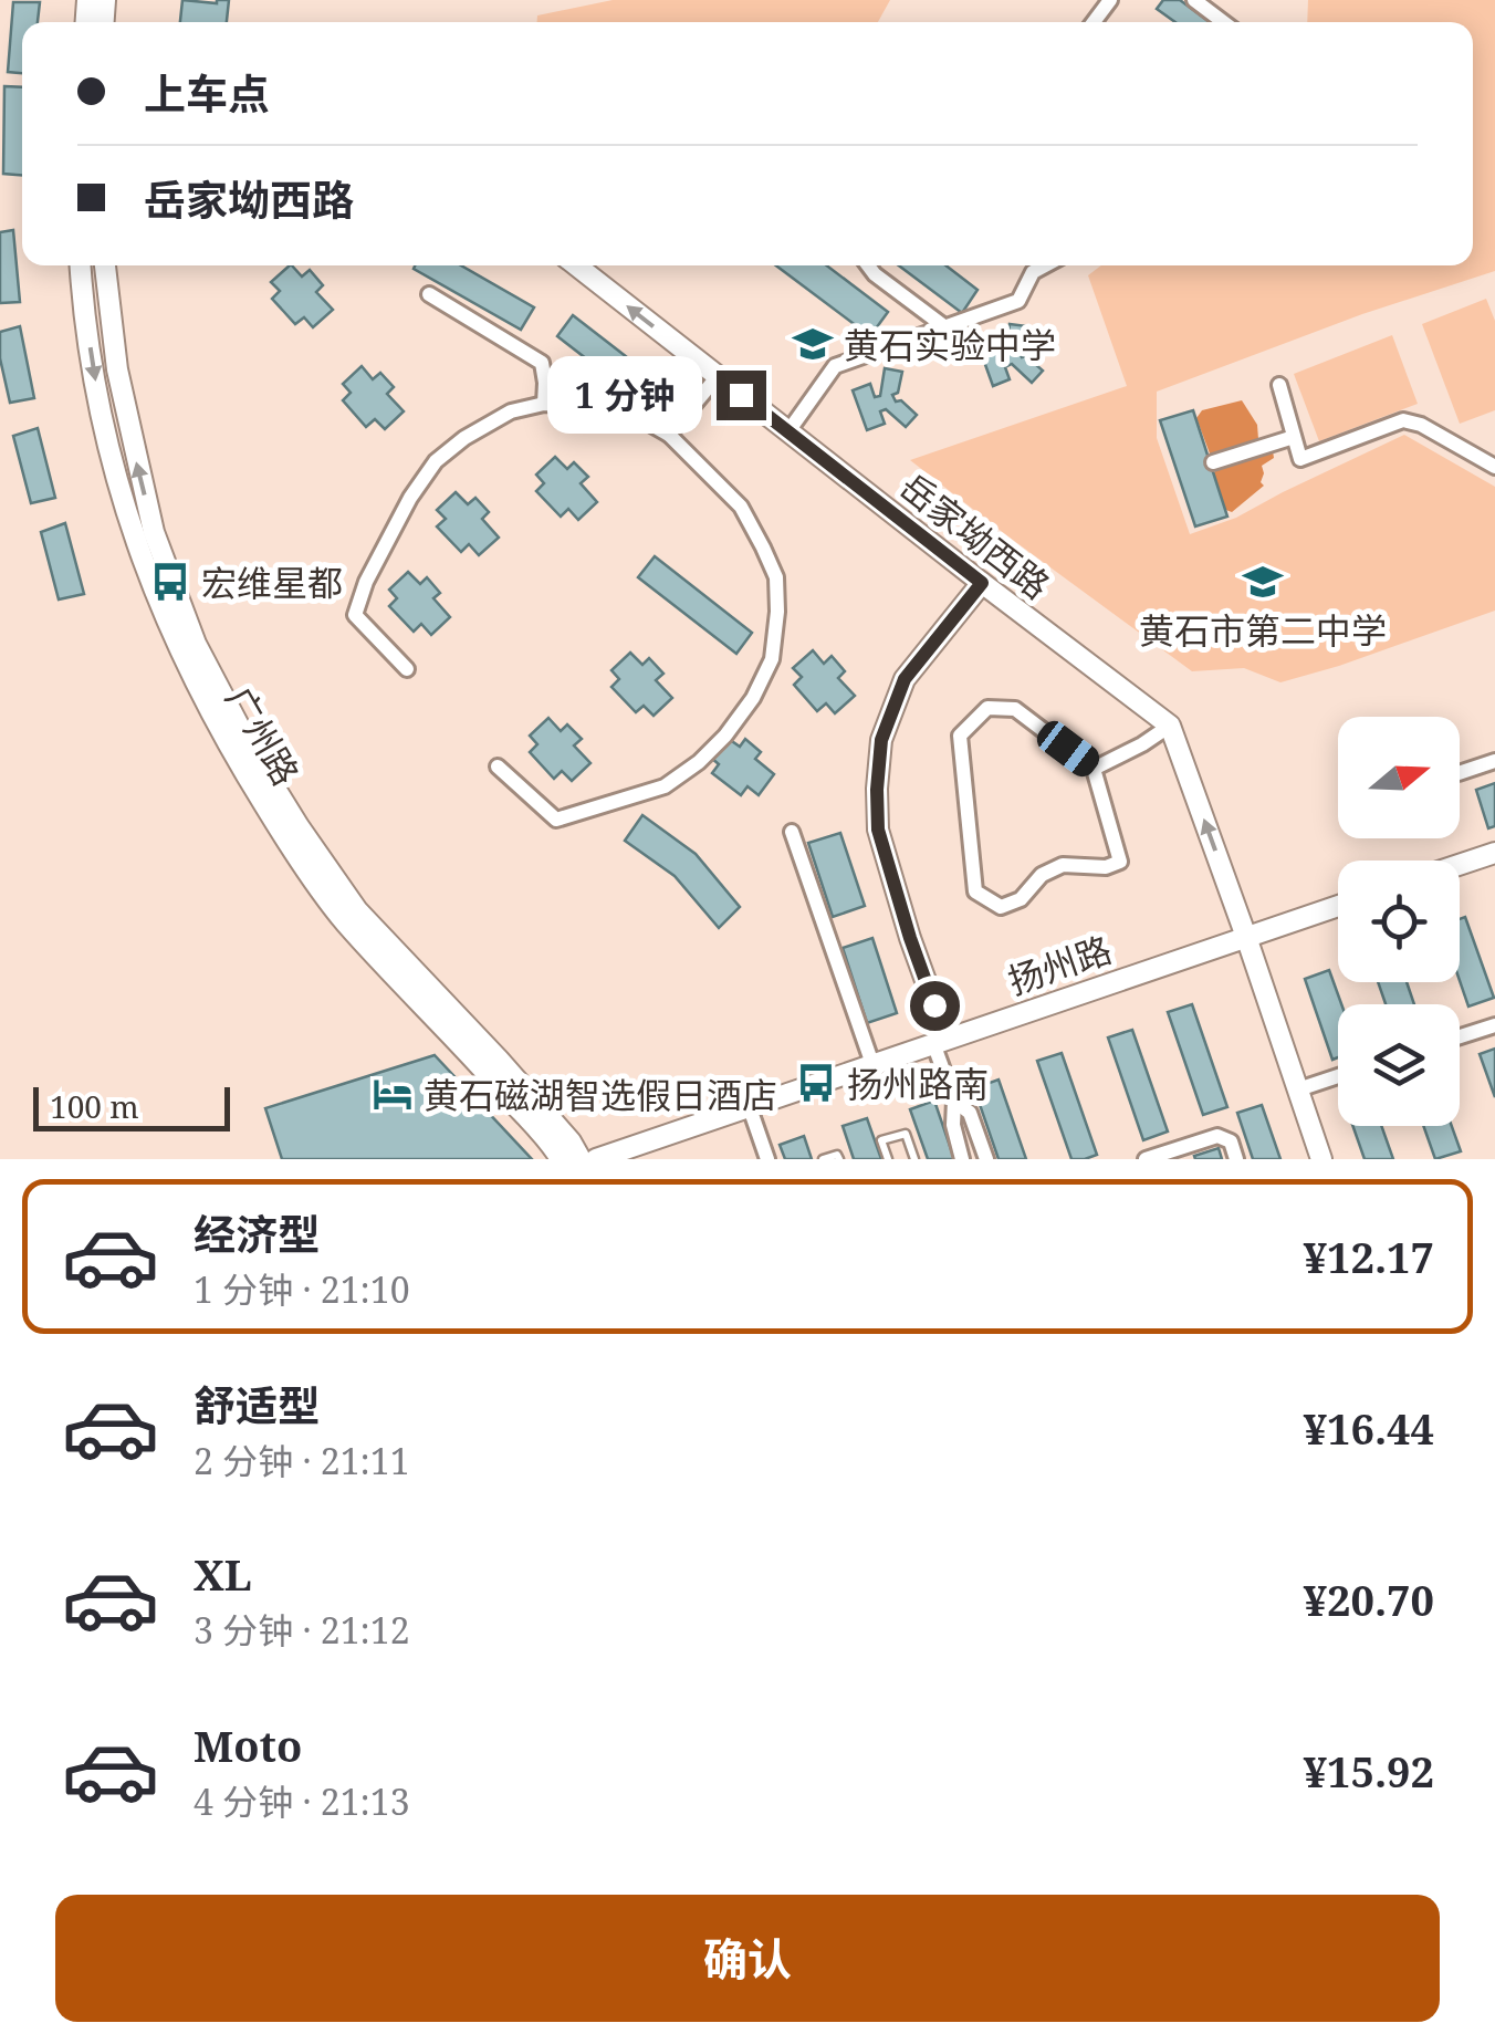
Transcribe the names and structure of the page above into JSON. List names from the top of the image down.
{
  "streets": {
    "main road": ["岳家坳西路", "广州路", "扬州路"]
  },
  "places": {
    "school or university": ["黄石实验中学", "黄石市第二中学"],
    "bus stop": ["宏维星都", "扬州路南"],
    "hotel": ["黄石磁湖智选假日酒店"]
  },
  "scale_bar": "100 m",
  "north": "right",
  "page": {
    "banner": ["上车点", "岳家坳西路"],
    "bubble": "1 分钟",
    "scale": "100 m",
    "list": [
      {
        "name": "经济型",
        "note": "1 分钟 · 21:10",
        "value": "¥12.17"
      },
      {
        "name": "舒适型",
        "note": "2 分钟 · 21:11",
        "value": "¥16.44"
      },
      {
        "name": "XL",
        "note": "3 分钟 · 21:12",
        "value": "¥20.70"
      },
      {
        "name": "Moto",
        "note": "4 分钟 · 21:13",
        "value": "¥15.92"
      }
    ],
    "buttons": "确认"
  }
}
